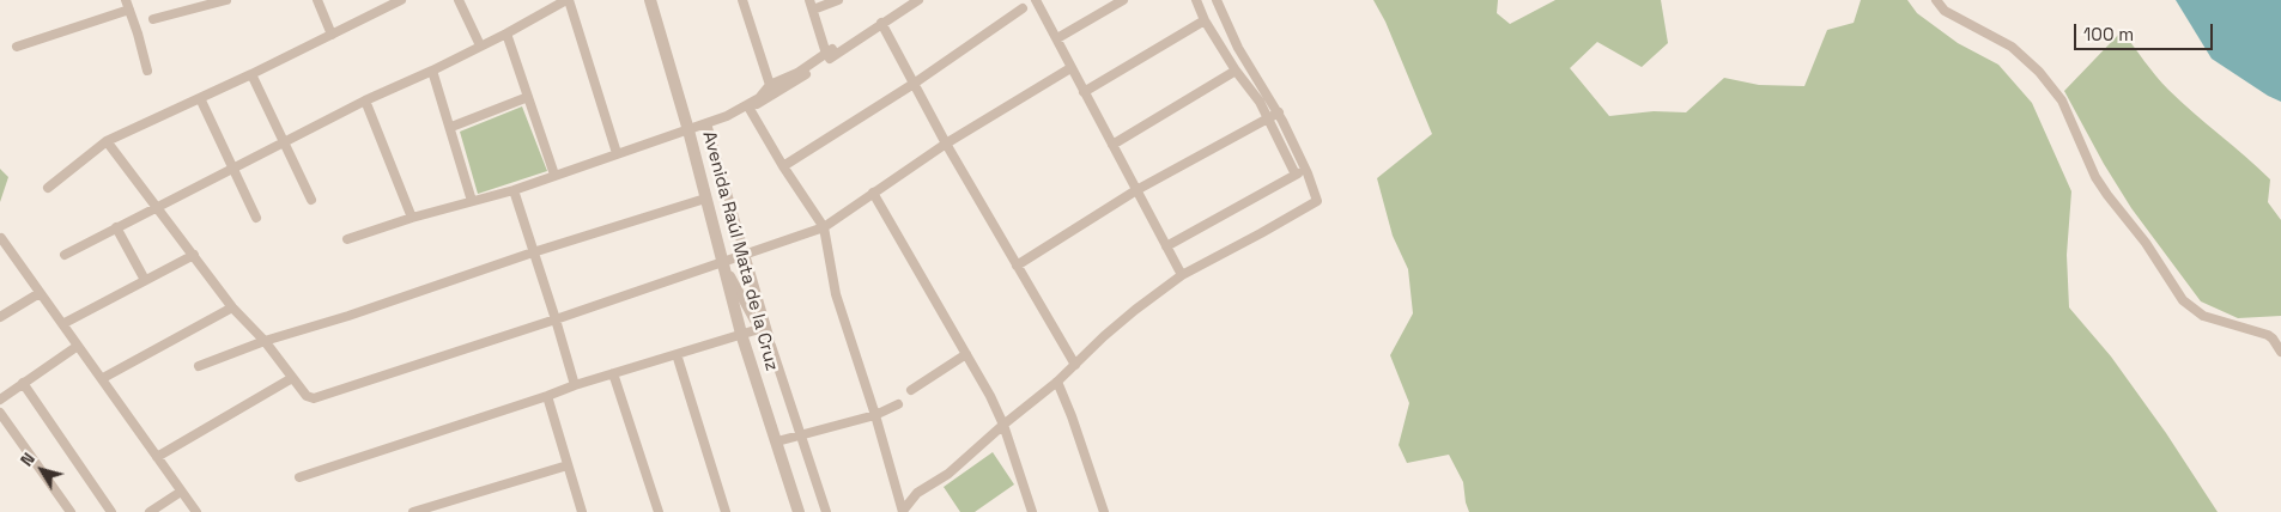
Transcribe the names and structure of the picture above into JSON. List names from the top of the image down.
{
  "streets": {
    "street": ["Avenida Raúl Mata de la Cruz"]
  },
  "scale_bar": "100 m",
  "north": "top left"
}
